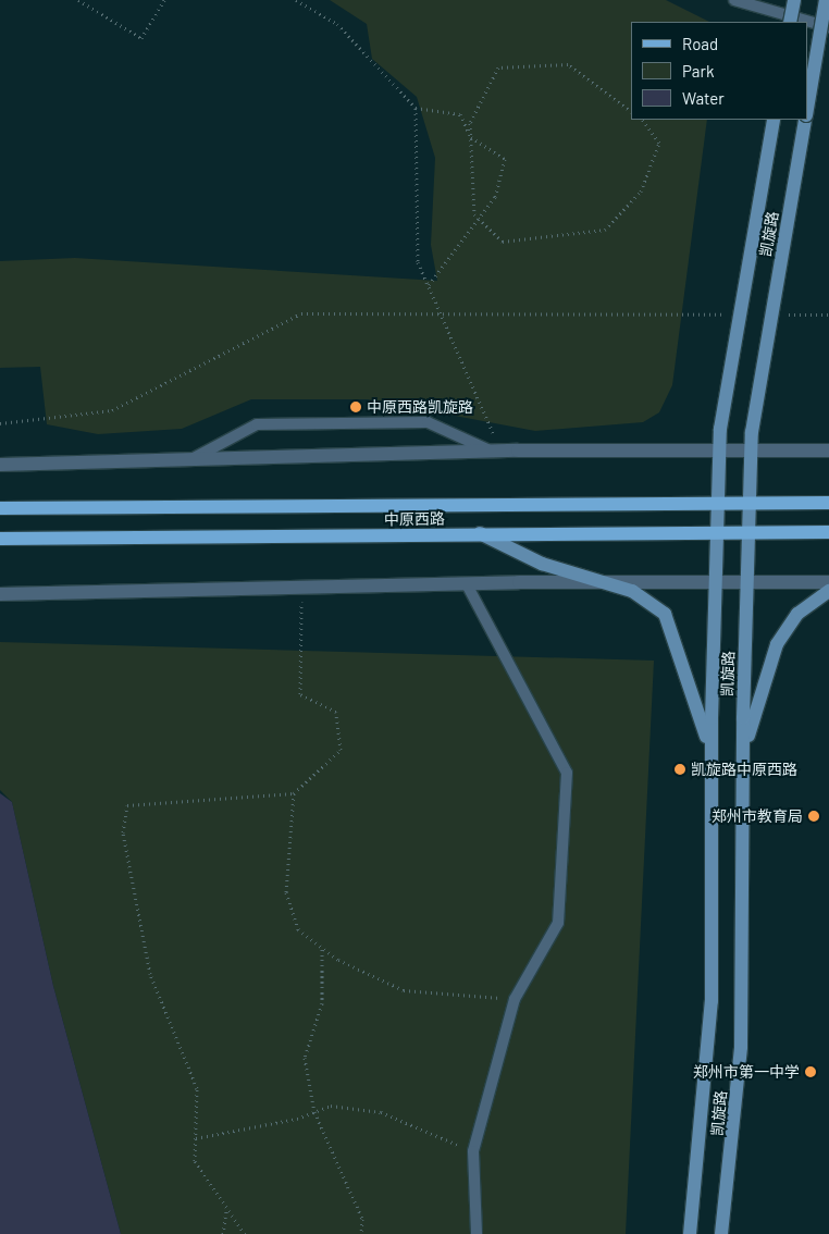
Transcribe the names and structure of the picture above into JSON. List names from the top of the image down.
{
  "streets": {
    "main road": ["凯旋路", "中原西路"]
  },
  "crossings": [
    ["凯旋路", "中原西路"]
  ],
  "places": [
    "中原西路凯旋路",
    "凯旋路中原西路",
    "郑州市教育局",
    "郑州市第一中学"
  ],
  "legend": ["Road", "Park", "Water"]
}
